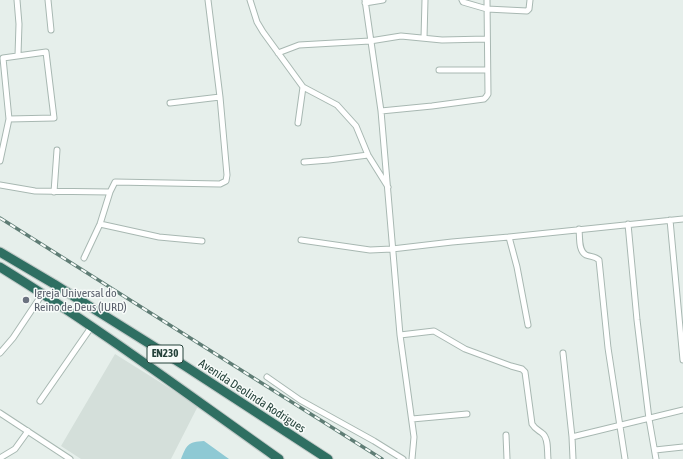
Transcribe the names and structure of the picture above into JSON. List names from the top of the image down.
{
  "streets": {
    "highway": ["EN230", "Avenida Deolinda Rodrigues"]
  },
  "places": ["Igreja Universal do Reino de Deus (IURD)"]
}
